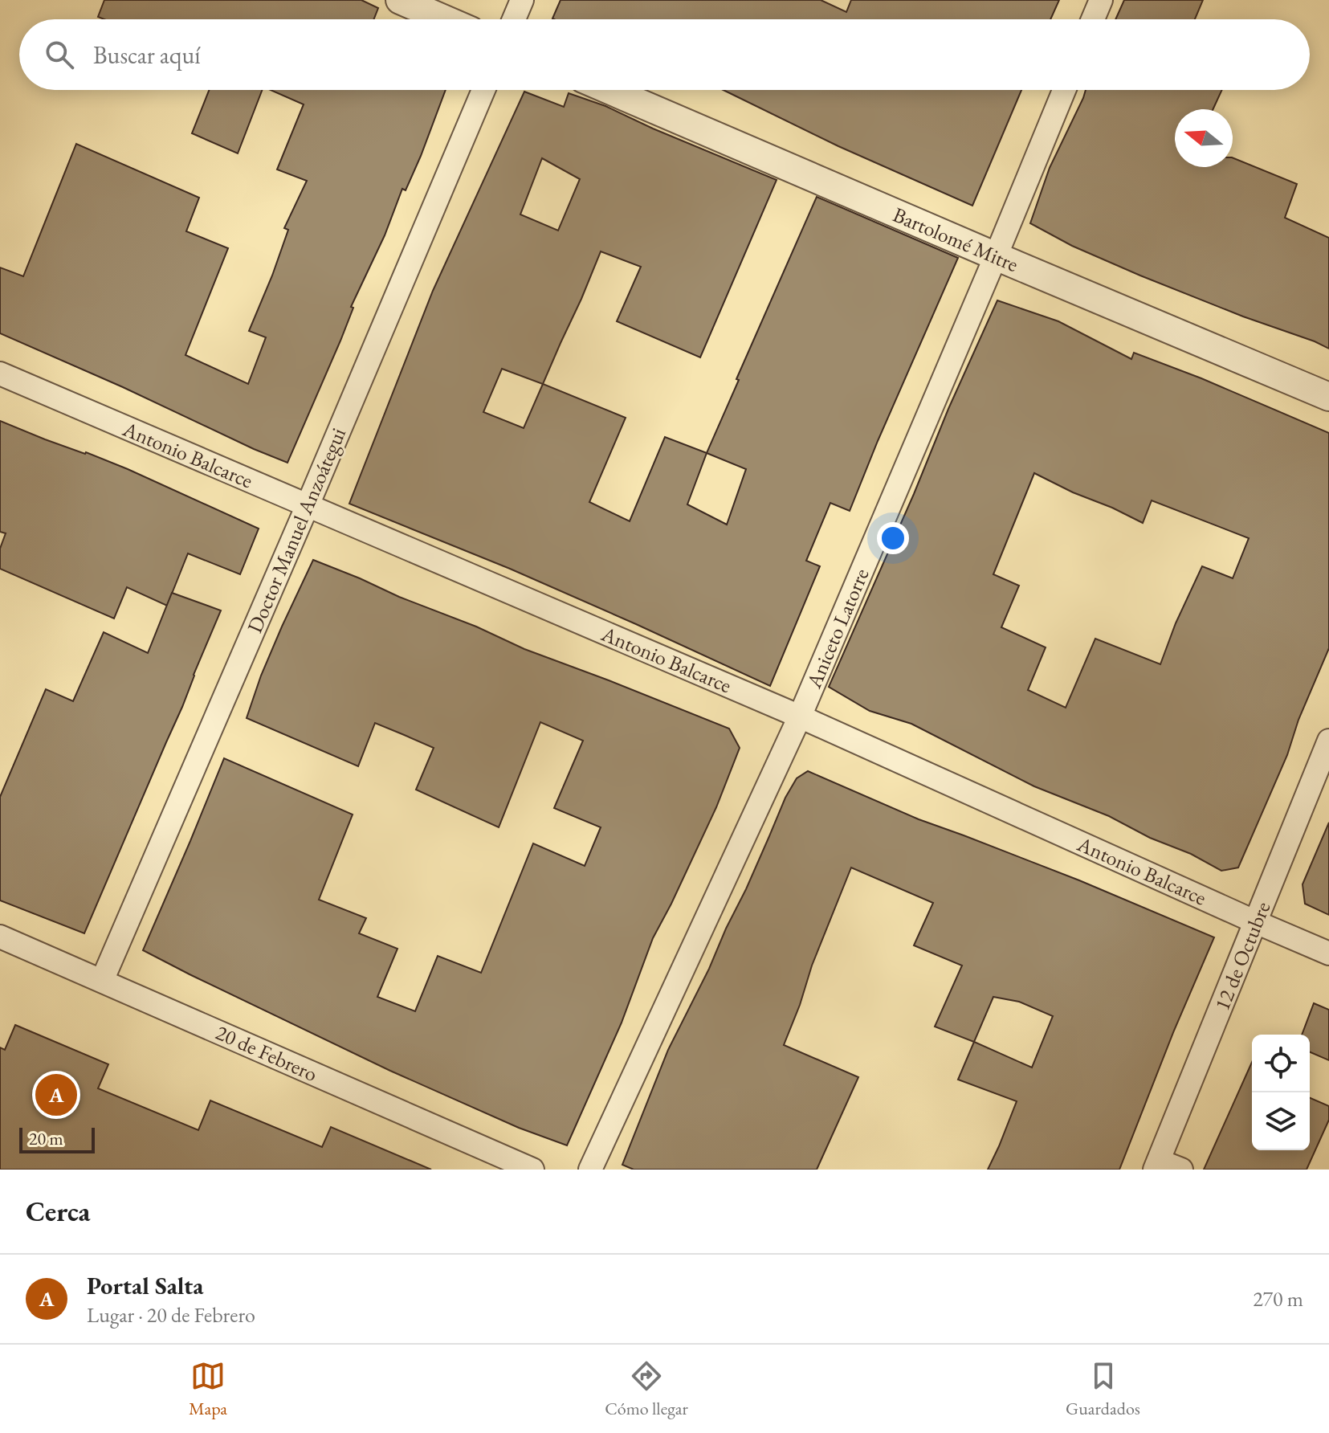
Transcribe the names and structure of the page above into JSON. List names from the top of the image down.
{
  "streets": {
    "street": [
      "Bartolomé Mitre",
      "Antonio Balcarce",
      "Doctor Manuel Anzoátegui",
      "Aniceto Latorre",
      "12 de Octubre",
      "20 de Febrero"
    ]
  },
  "crossings": [
    ["Bartolomé Mitre", "Aniceto Latorre"],
    ["Antonio Balcarce", "Doctor Manuel Anzoátegui"],
    ["Antonio Balcarce", "Aniceto Latorre"],
    ["Antonio Balcarce", "12 de Octubre"],
    ["Doctor Manuel Anzoátegui", "20 de Febrero"]
  ],
  "scale_bar": "20 m",
  "north": "left",
  "page": {
    "search": "Buscar aquí",
    "pins": "A",
    "scale": "20 m",
    "heading": "Cerca",
    "list": [
      {
        "mark": "A",
        "name": "Portal Salta",
        "note": "Lugar · 20 de Febrero",
        "value": "270 m"
      }
    ],
    "nav": ["Mapa", "Cómo llegar", "Guardados"]
  }
}
